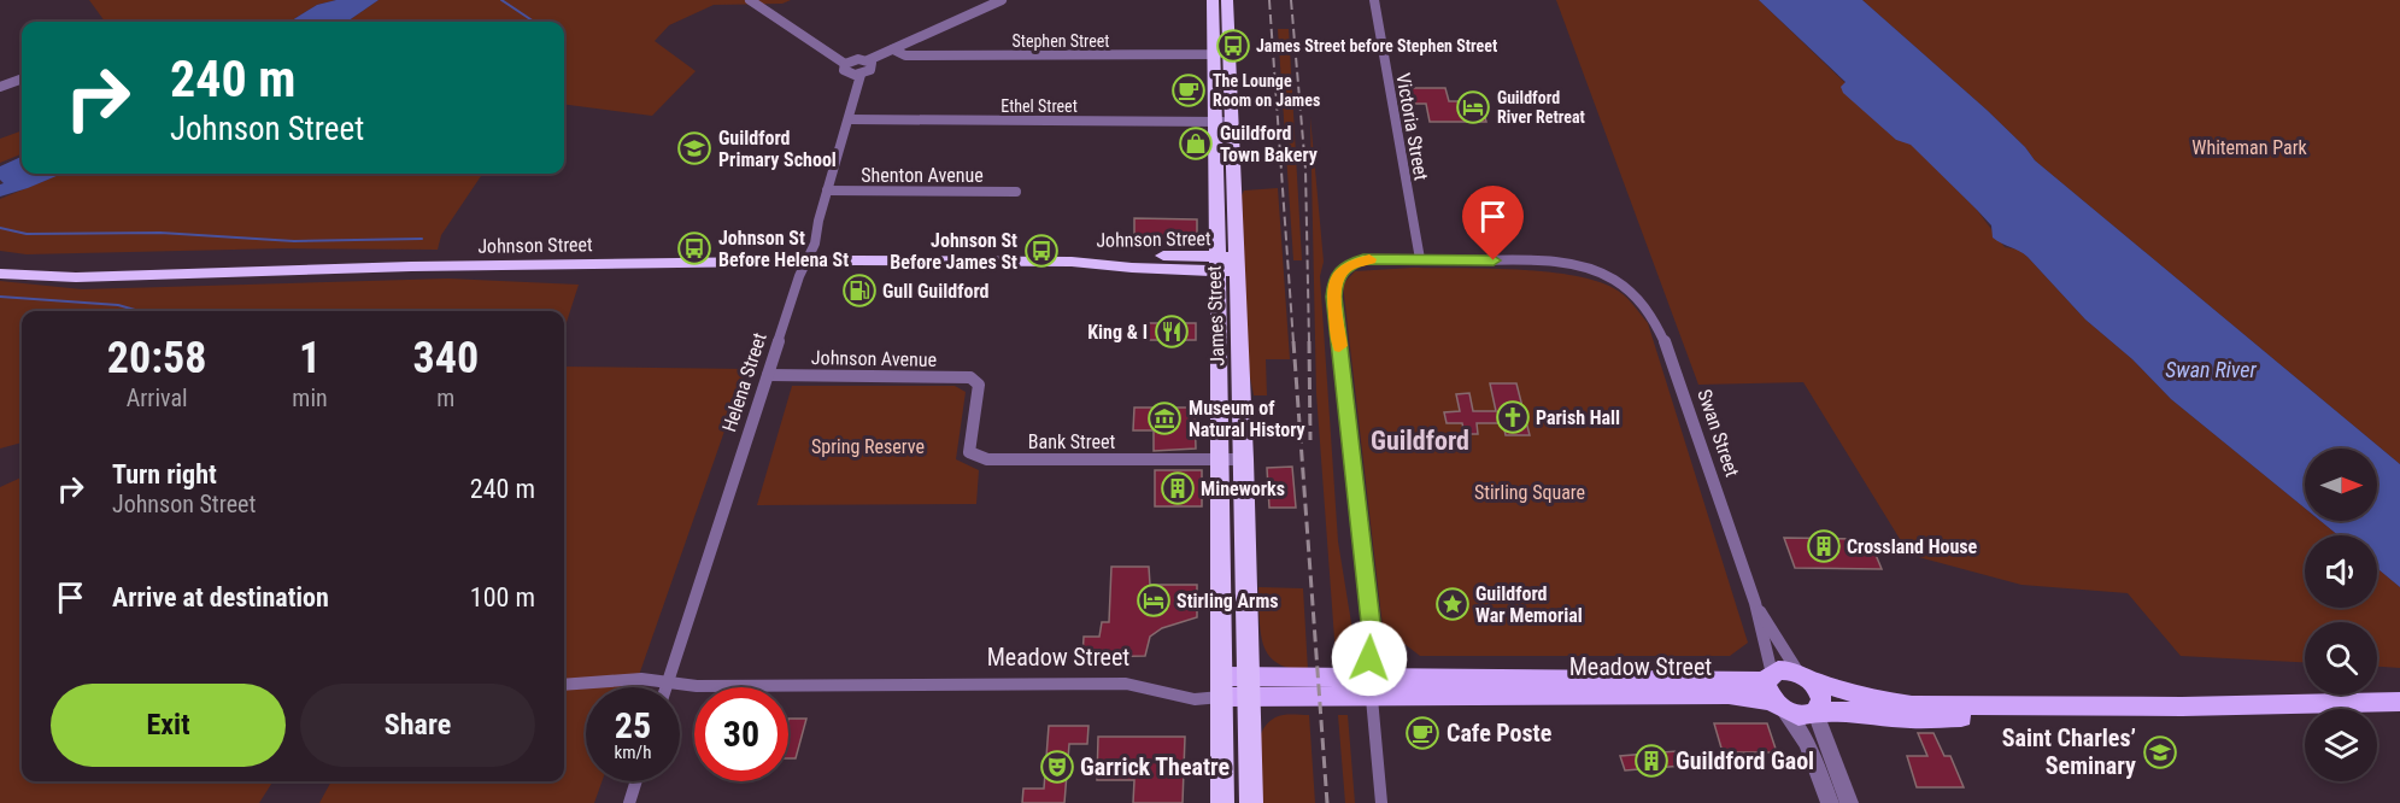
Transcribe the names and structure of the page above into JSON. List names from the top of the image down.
{
  "streets": {
    "highway": ["Johnson Street", "James Street"],
    "main road": ["Meadow Street"],
    "street": [
      "Stephen Street",
      "Ethel Street",
      "Victoria Street",
      "Shenton Avenue",
      "Johnson Avenue",
      "Helena Street",
      "Swan Street",
      "Bank Street"
    ]
  },
  "crossings": [
    ["Stephen Street", "James Street"],
    ["Ethel Street", "James Street"],
    ["Ethel Street", "Helena Street"],
    ["Victoria Street", "Swan Street"],
    ["Shenton Avenue", "Helena Street"],
    ["Johnson Street", "James Street"],
    ["Johnson Street", "Helena Street"],
    ["James Street", "Bank Street"],
    ["James Street", "Meadow Street"],
    ["Johnson Avenue", "Helena Street"],
    ["Johnson Avenue", "Bank Street"],
    ["Helena Street", "Meadow Street"],
    ["Swan Street", "Meadow Street"]
  ],
  "districts": ["Guildford"],
  "water": ["Swan River"],
  "parks": ["Whiteman Park", "Spring Reserve", "Stirling Square"],
  "places": {
    "bus stop": ["James Street before Stephen Street", "Johnson St Before Helena St", "Johnson St Before James St"],
    "cafe": ["The Lounge Room on James", "Cafe Poste"],
    "hotel": ["Guildford River Retreat", "Stirling Arms"],
    "shop": ["Guildford Town Bakery"],
    "school or university": ["Guildford Primary School", "Saint Charles’ Seminary"],
    "fuel station": ["Gull Guildford"],
    "restaurant": ["King & I"],
    "church": ["Parish Hall"],
    "museum": ["Museum of Natural History"],
    "building": ["Mineworks", "Crossland House", "Guildford Gaol"],
    "place": ["Guildford War Memorial"],
    "theatre": ["Garrick Theatre"]
  },
  "north": "right",
  "page": {
    "turn": ["240 m", "Johnson Street"],
    "eta": [
      "20:58",
      "Arrival",
      "1",
      "min",
      "340",
      "m"
    ],
    "list": [
      {
        "name": "Turn right",
        "note": "Johnson Street",
        "value": "240 m"
      },
      {
        "name": "Arrive at destination",
        "value": "100 m"
      }
    ],
    "buttons": ["Exit", "Share"],
    "speed": "25 km/h",
    "limit": "30"
  }
}
